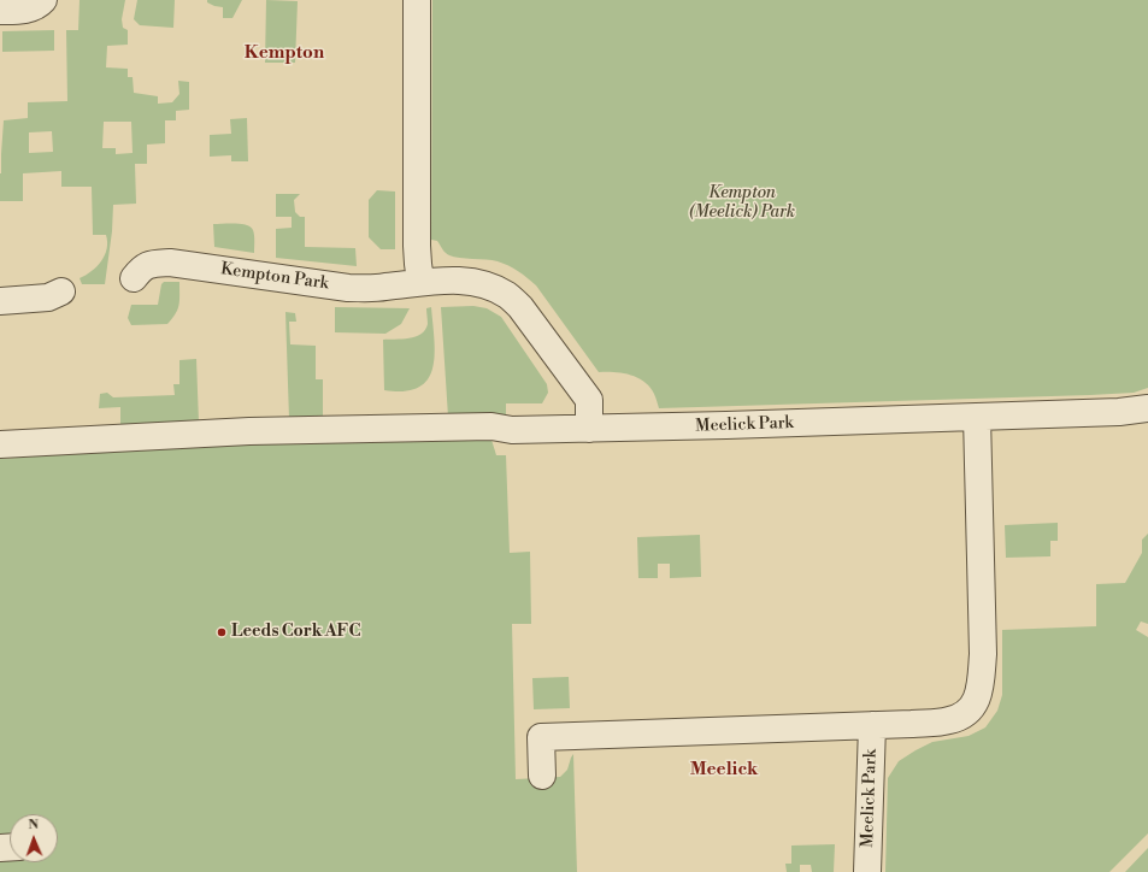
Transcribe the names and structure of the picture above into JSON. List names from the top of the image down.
{
  "streets": {
    "street": ["Kempton Park", "Meelick Park"]
  },
  "crossings": [
    ["Kempton Park", "Meelick Park"]
  ],
  "districts": ["Kempton", "Meelick"],
  "parks": ["Kempton (Meelick) Park"],
  "places": ["Leeds Cork AFC"],
  "north": "top"
}
